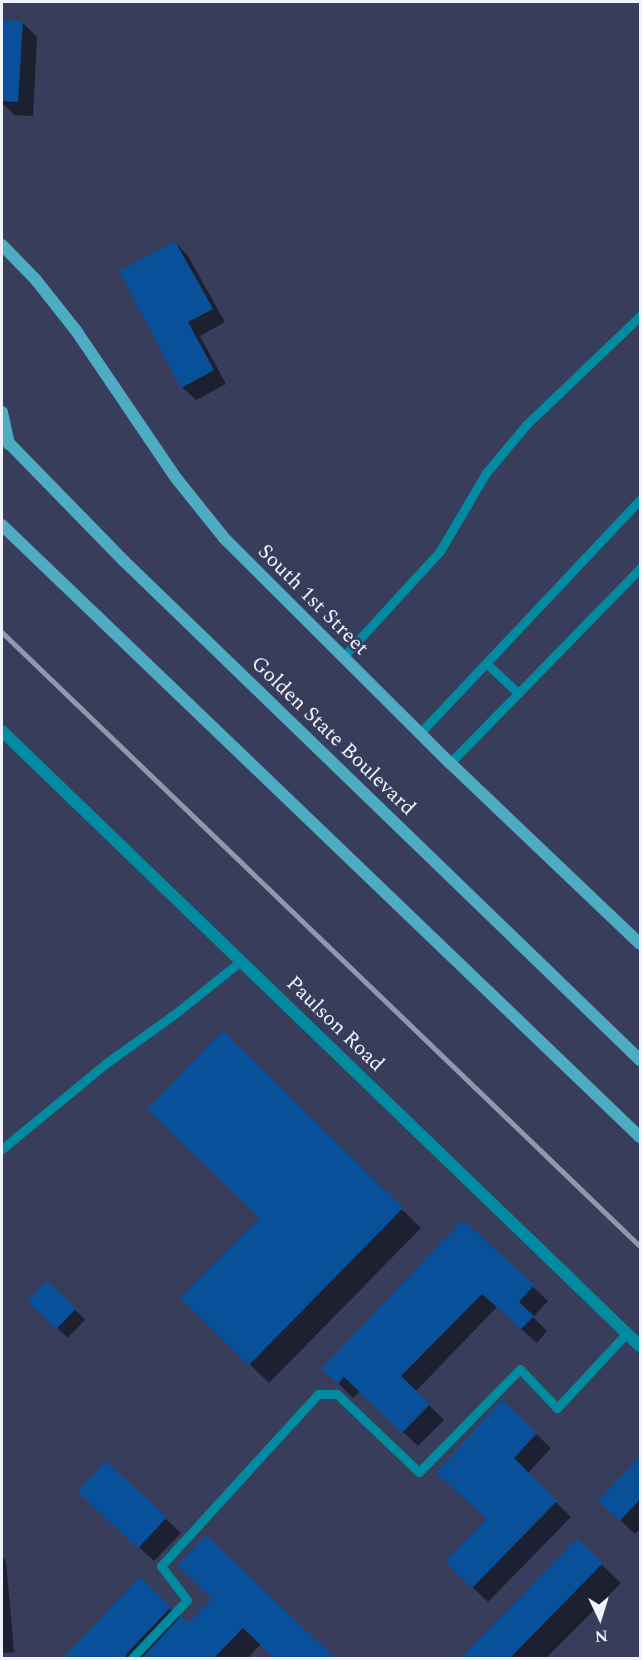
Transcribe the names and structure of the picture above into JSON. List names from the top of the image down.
{
  "streets": {
    "main road": ["South 1st Street", "Golden State Boulevard"],
    "street": ["Paulson Road"]
  },
  "north": "bottom"
}
